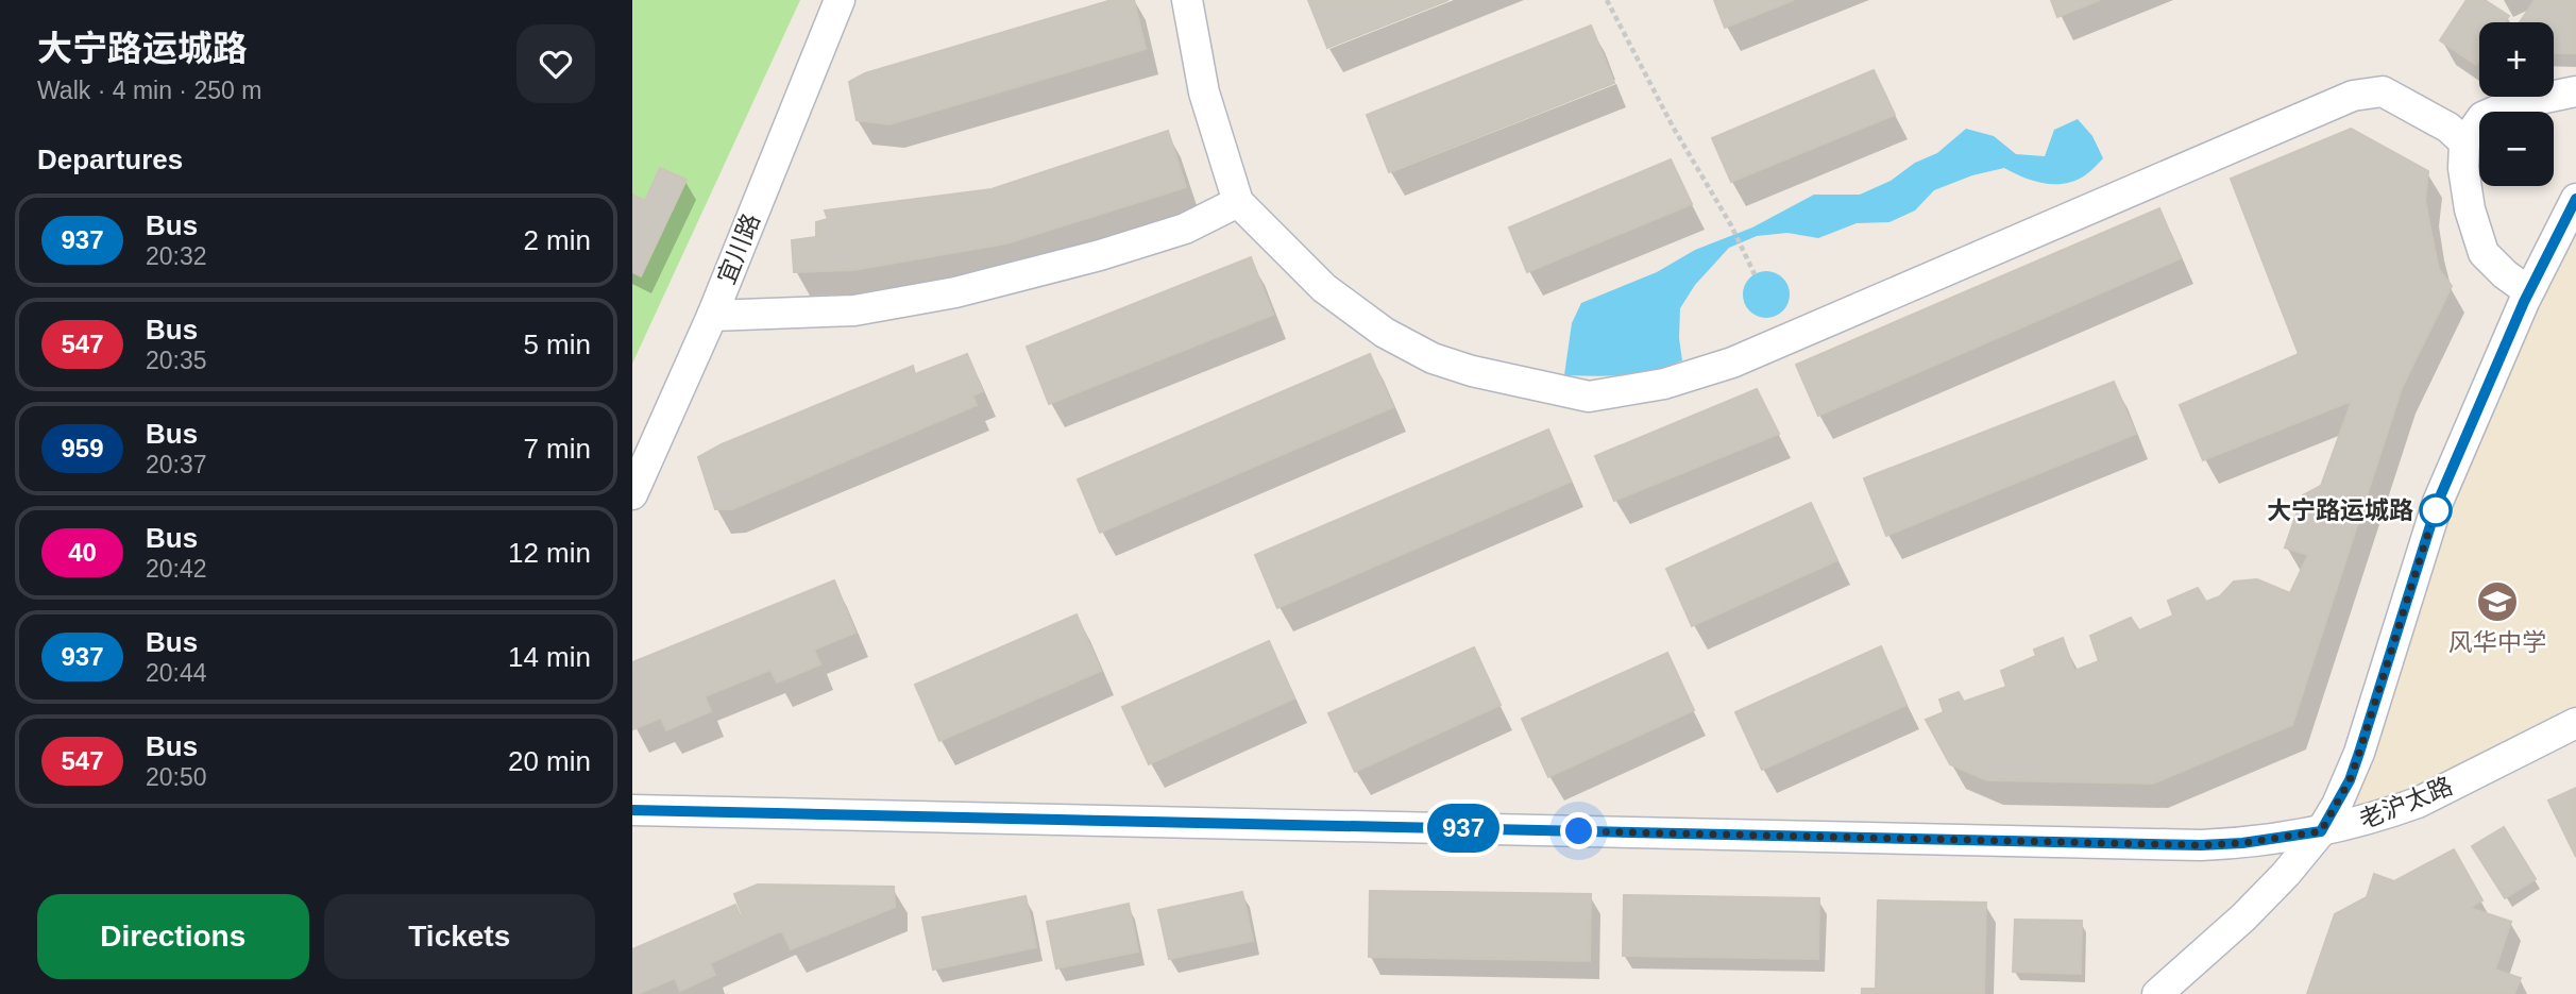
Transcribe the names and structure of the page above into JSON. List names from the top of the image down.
{
  "streets": {
    "street": ["宜川路", "老沪太路"]
  },
  "places": {
    "other": ["大宁路运城路"],
    "school or university": ["风华中学"]
  },
  "lines": ["bus line 937"],
  "page": {
    "heading": [
      ["大宁路运城路", "Walk · 4 min · 250 m"],
      "Departures"
    ],
    "on_map": "937",
    "map_buttons": ["+", "−"],
    "list": [
      {
        "mark": "937",
        "name": "Bus",
        "note": "20:32",
        "value": "2 min"
      },
      {
        "mark": "547",
        "name": "Bus",
        "note": "20:35",
        "value": "5 min"
      },
      {
        "mark": "959",
        "name": "Bus",
        "note": "20:37",
        "value": "7 min"
      },
      {
        "mark": "40",
        "name": "Bus",
        "note": "20:42",
        "value": "12 min"
      },
      {
        "mark": "937",
        "name": "Bus",
        "note": "20:44",
        "value": "14 min"
      },
      {
        "mark": "547",
        "name": "Bus",
        "note": "20:50",
        "value": "20 min"
      }
    ],
    "buttons": ["Directions", "Tickets"]
  }
}
